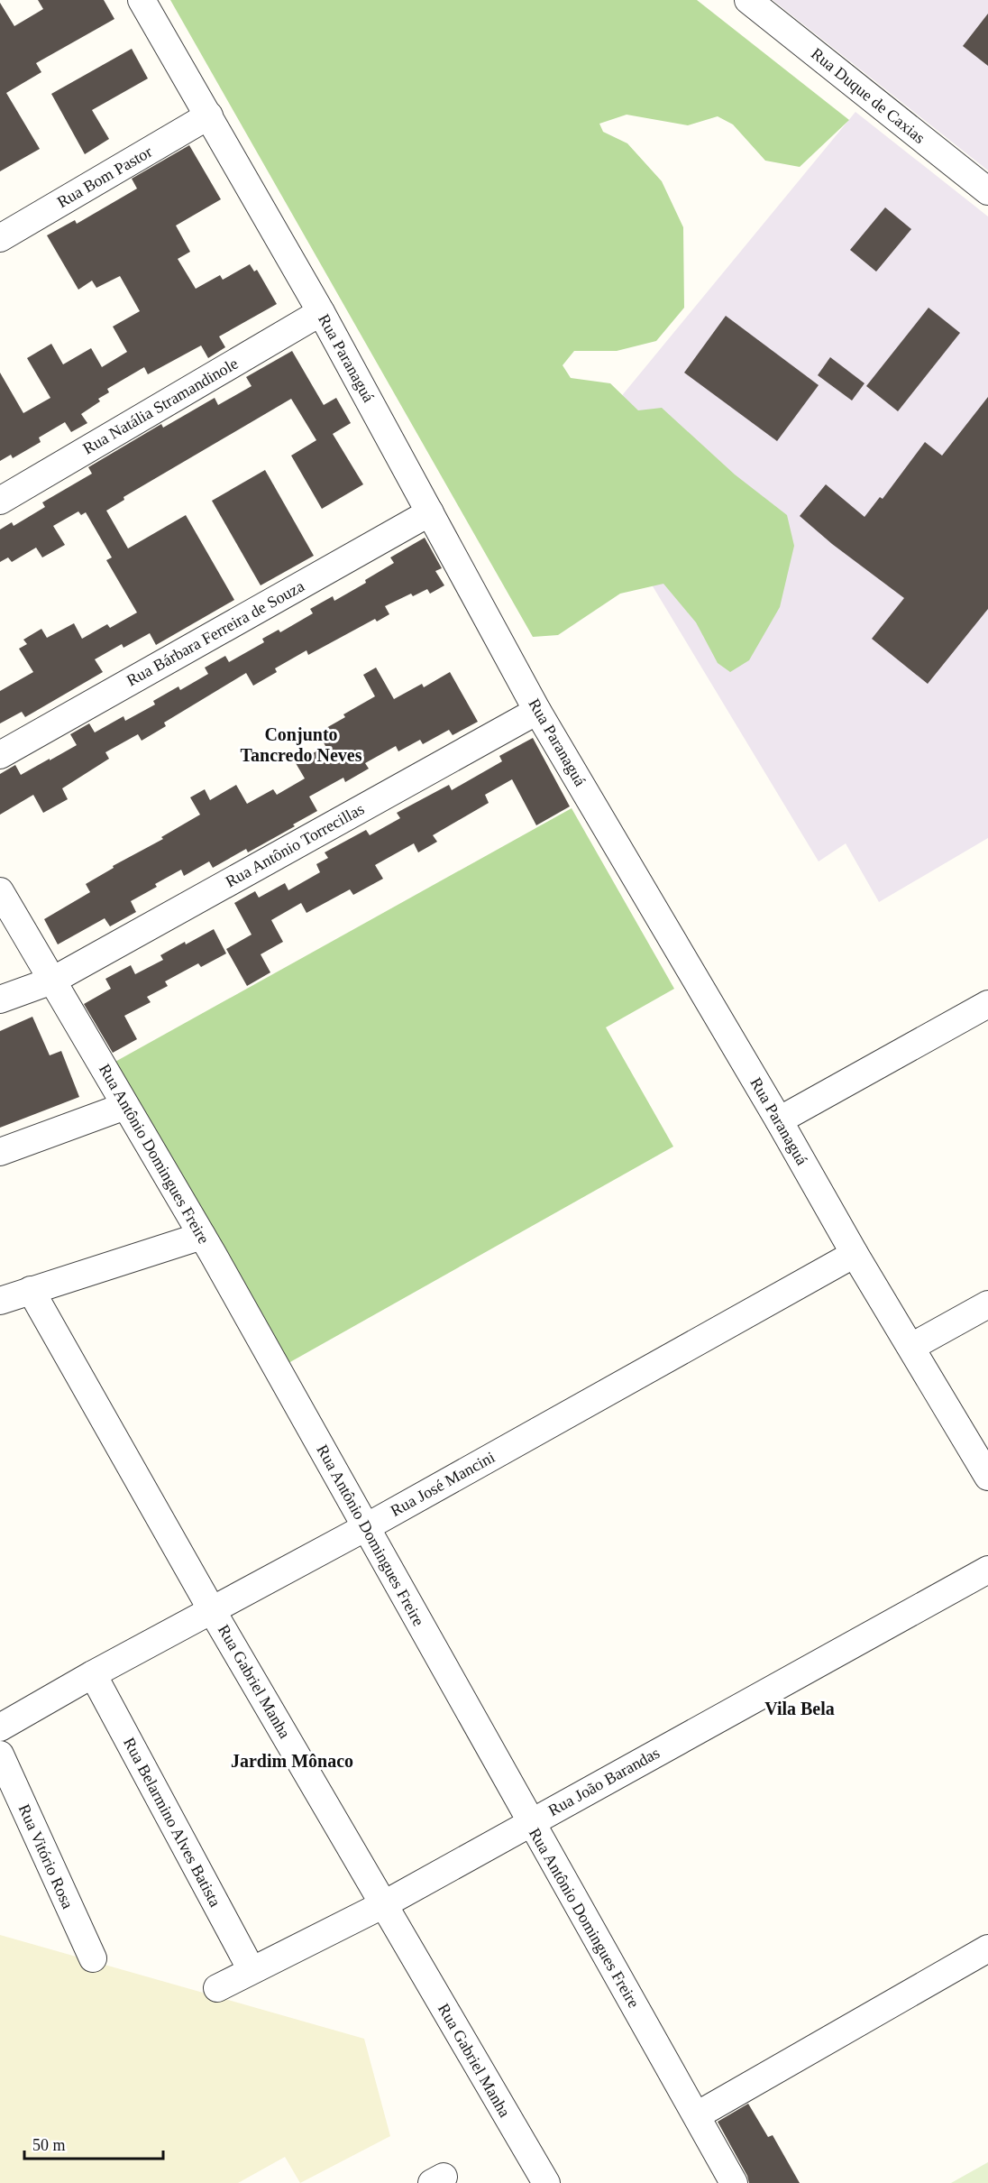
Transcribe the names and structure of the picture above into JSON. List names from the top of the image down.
{
  "streets": {
    "street": [
      "Rua Duque de Caxias",
      "Rua Bom Pastor",
      "Rua Paranaguá",
      "Rua Natália Stramandinole",
      "Rua Bárbara Ferreira de Souza",
      "Rua Antônio Torrecillas",
      "Rua Antônio Domingues Freire",
      "Rua José Mancini",
      "Rua Gabriel Manha",
      "Rua João Barandas",
      "Rua Belarmino Alves Batista",
      "Rua Vitório Rosa"
    ]
  },
  "crossings": [
    ["Rua Bom Pastor", "Rua Paranaguá"],
    ["Rua Paranaguá", "Rua Natália Stramandinole"],
    ["Rua Paranaguá", "Rua Bárbara Ferreira de Souza"],
    ["Rua Paranaguá", "Rua Antônio Torrecillas"],
    ["Rua Paranaguá", "Rua José Mancini"],
    ["Rua Antônio Torrecillas", "Rua Antônio Domingues Freire"],
    ["Rua Antônio Domingues Freire", "Rua José Mancini"],
    ["Rua Antônio Domingues Freire", "Rua João Barandas"],
    ["Rua José Mancini", "Rua Gabriel Manha"],
    ["Rua José Mancini", "Rua Belarmino Alves Batista"],
    ["Rua Gabriel Manha", "Rua João Barandas"],
    ["Rua João Barandas", "Rua Belarmino Alves Batista"]
  ],
  "districts": ["Conjunto Tancredo Neves", "Vila Bela", "Jardim Mônaco"],
  "scale_bar": "50 m"
}
